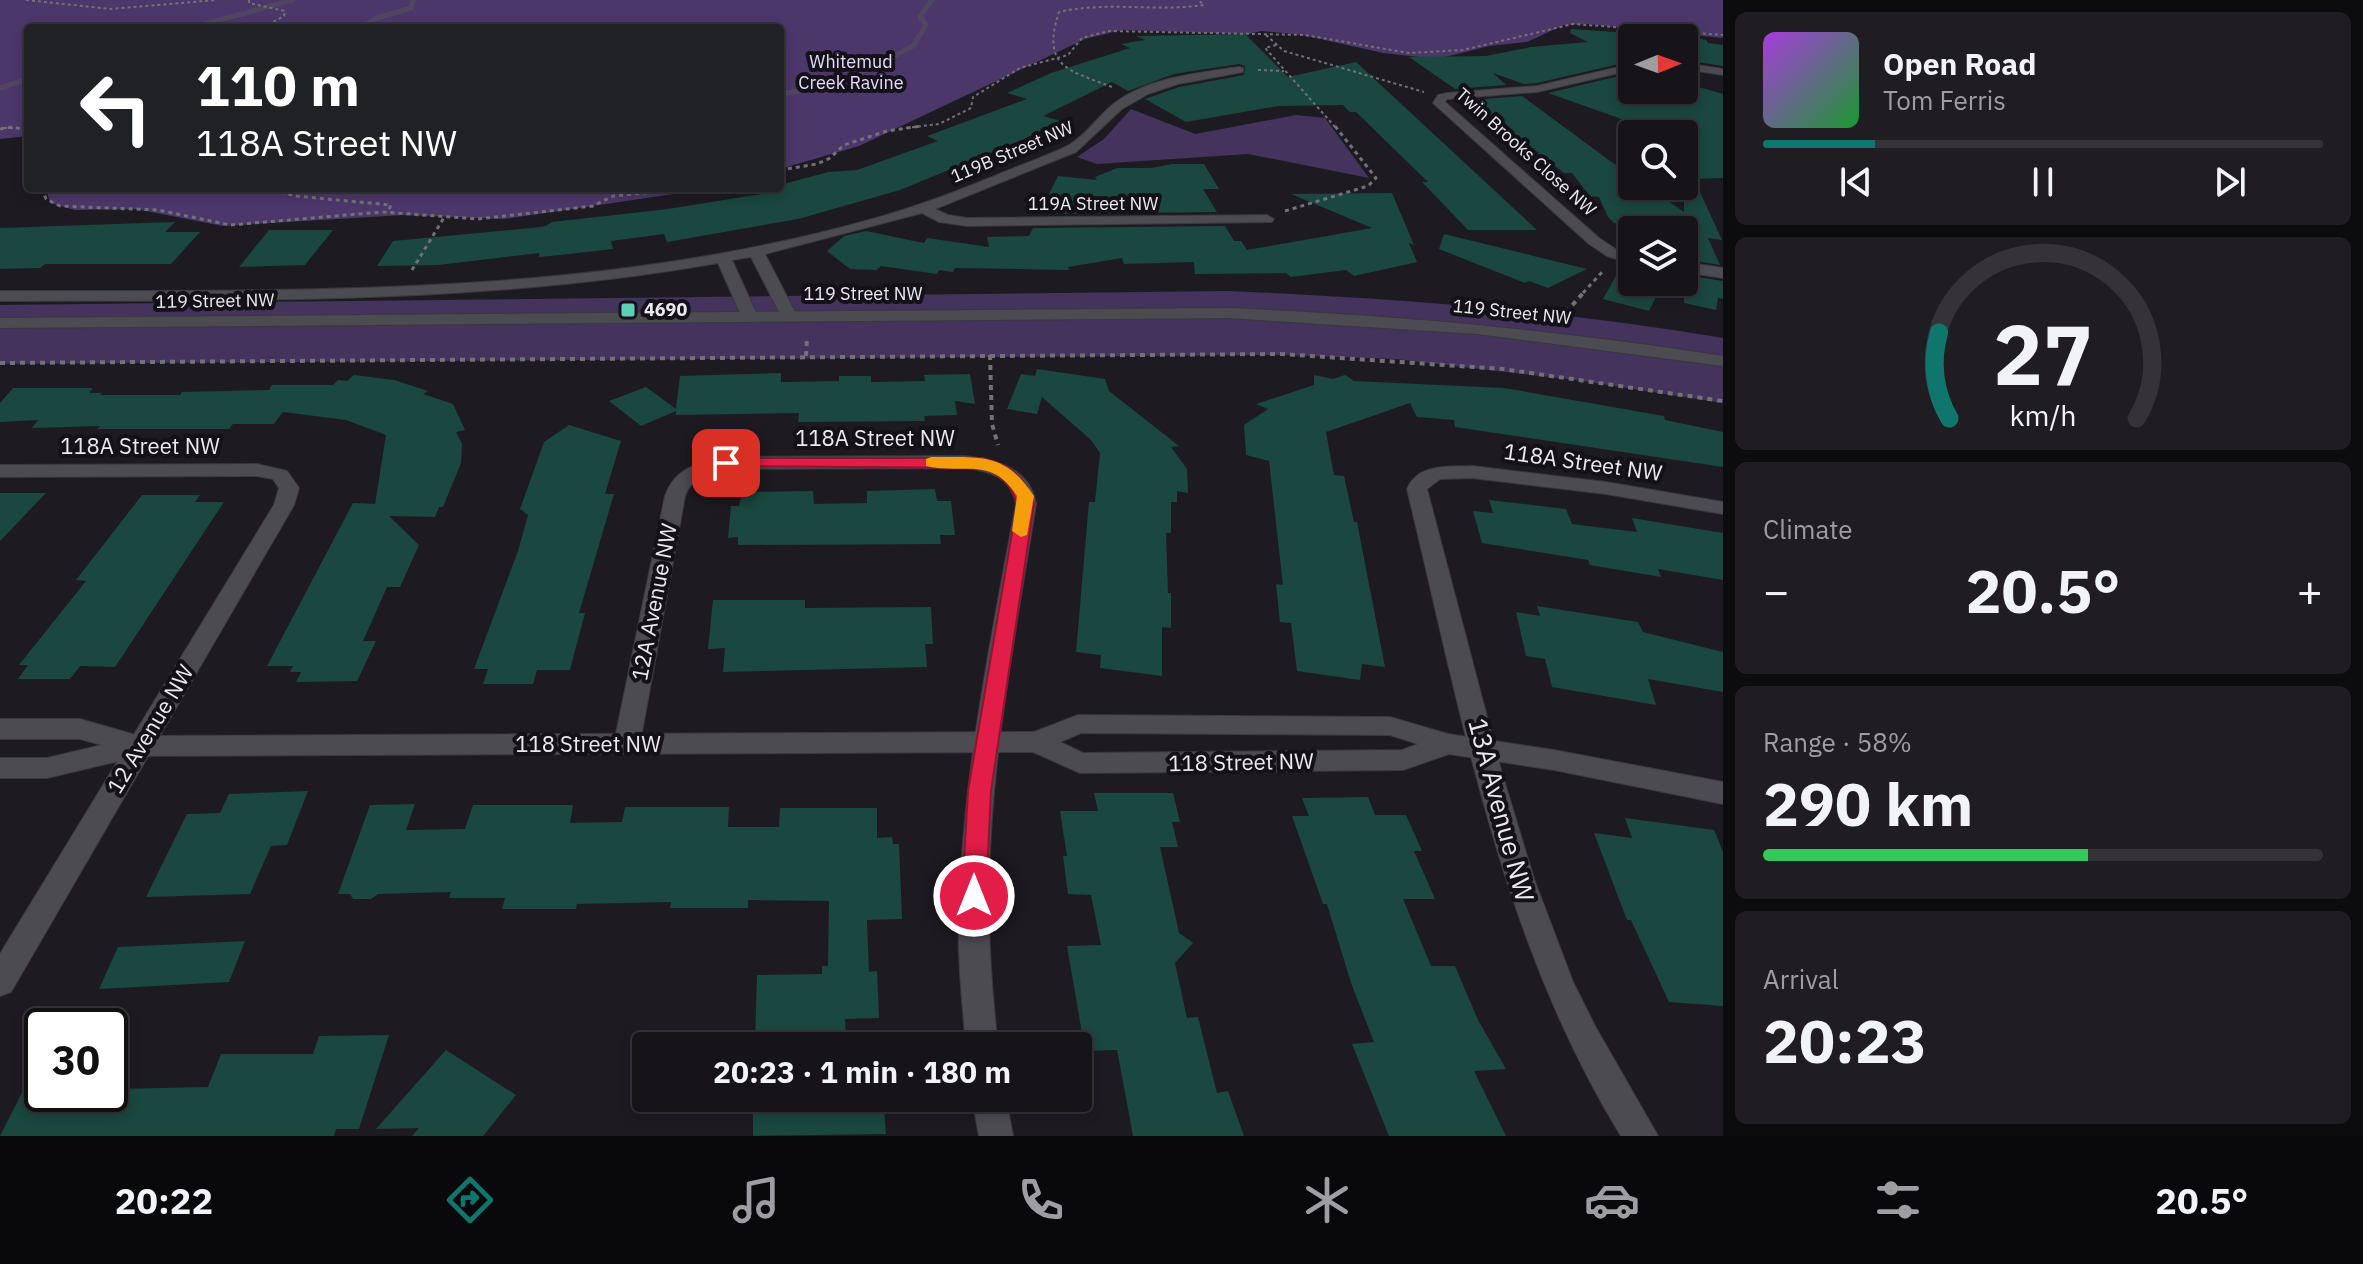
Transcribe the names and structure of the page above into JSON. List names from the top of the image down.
{
  "streets": {
    "street": [
      "119B Street NW",
      "Twin Brooks Close NW",
      "119A Street NW",
      "119 Street NW",
      "118A Street NW",
      "12A Avenue NW",
      "12 Avenue NW",
      "118 Street NW",
      "13A Avenue NW"
    ]
  },
  "crossings": [
    ["119B Street NW", "119A Street NW"],
    ["119B Street NW", "119 Street NW"],
    ["119A Street NW", "119 Street NW"],
    ["118A Street NW", "12A Avenue NW"],
    ["118A Street NW", "12 Avenue NW"],
    ["118A Street NW", "13A Avenue NW"],
    ["12A Avenue NW", "118 Street NW"],
    ["12 Avenue NW", "118 Street NW"],
    ["118 Street NW", "13A Avenue NW"]
  ],
  "parks": ["Whitemud Creek Ravine"],
  "places": {
    "transit": ["4690"]
  },
  "north": "right",
  "page": {
    "turn": ["110 m", "118A Street NW"],
    "song": ["Open Road", "Tom Ferris"],
    "tile": [
      "Climate",
      ["Range · 58%", "290 km"],
      ["Arrival", "20:23"]
    ],
    "heat": ["−", "20.5°", "+"],
    "limit": "30",
    "trip": "20:23 · 1 min · 180 m",
    "tabs": ["20:22", "20.5°"],
    "gauge": ["27", "km/h"]
  }
}
